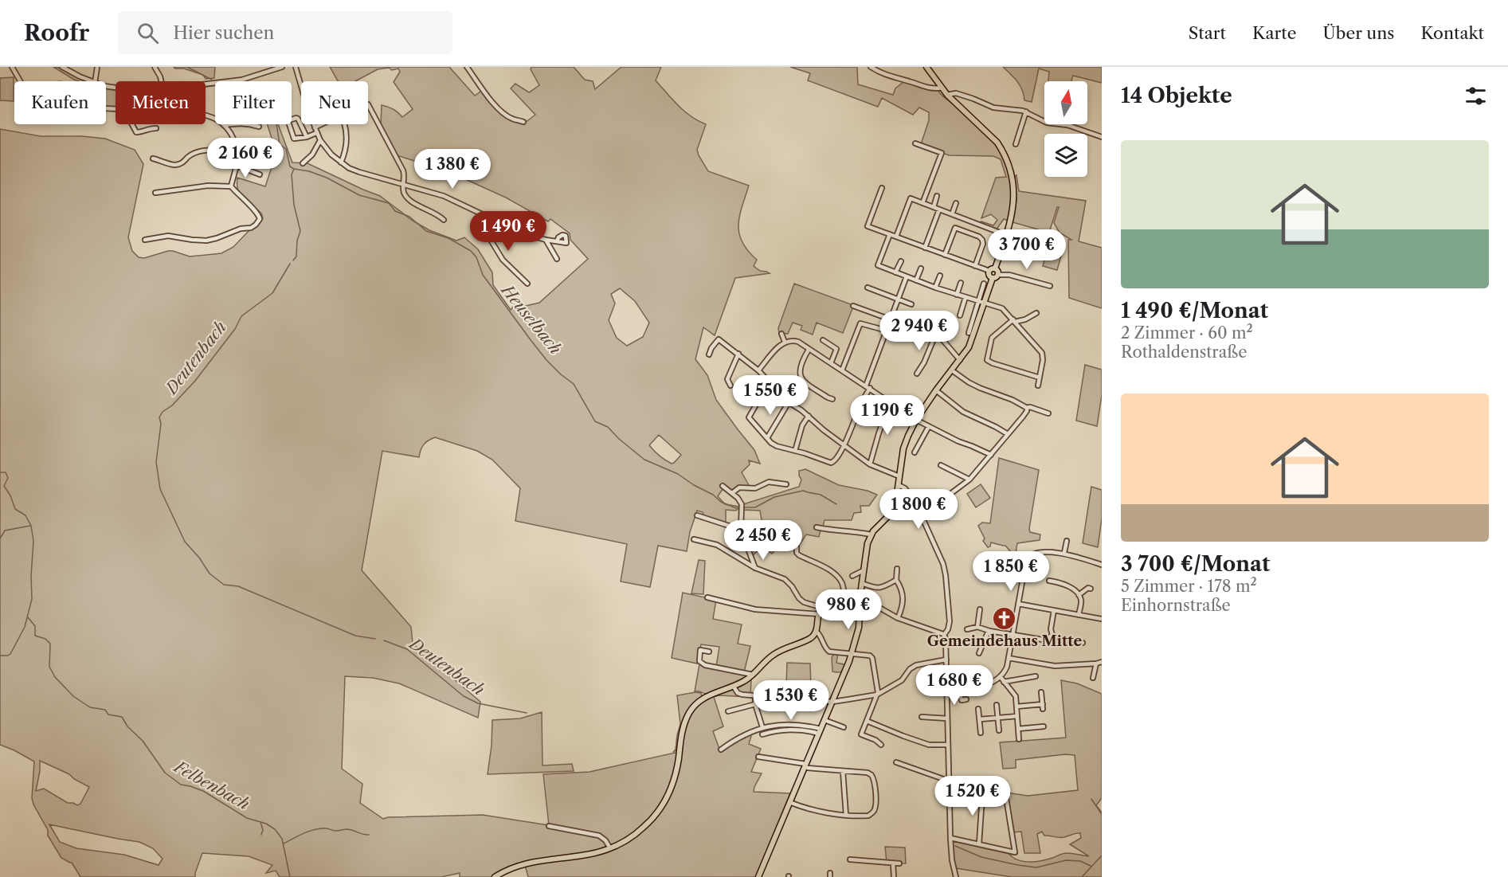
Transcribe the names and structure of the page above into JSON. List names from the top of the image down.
{
  "water": ["Heuselbach", "Deutenbach", "Felbenbach"],
  "places": {
    "church": ["Gemeindehaus Mitte"]
  },
  "north": "top",
  "page": {
    "header": "Roofr",
    "search": "Hier suchen",
    "nav": [
      "Start",
      "Karte",
      "Über uns",
      "Kontakt"
    ],
    "heading": "14 Objekte",
    "chip": [
      "Kaufen",
      "Mieten",
      "Filter",
      "Neu"
    ],
    "list": [
      {
        "name": "1 490 €/Monat",
        "note": "2 Zimmer · 60 m² · Rothaldenstraße"
      },
      {
        "name": "3 700 €/Monat",
        "note": "5 Zimmer · 178 m² · Einhornstraße"
      }
    ],
    "price": [
      "2 160 €",
      "1 380 €",
      "1 490 €",
      "3 700 €",
      "2 940 €",
      "1 550 €",
      "1 190 €",
      "1 800 €",
      "2 450 €",
      "1 850 €",
      "980 €",
      "1 680 €",
      "1 530 €",
      "1 520 €"
    ]
  }
}
